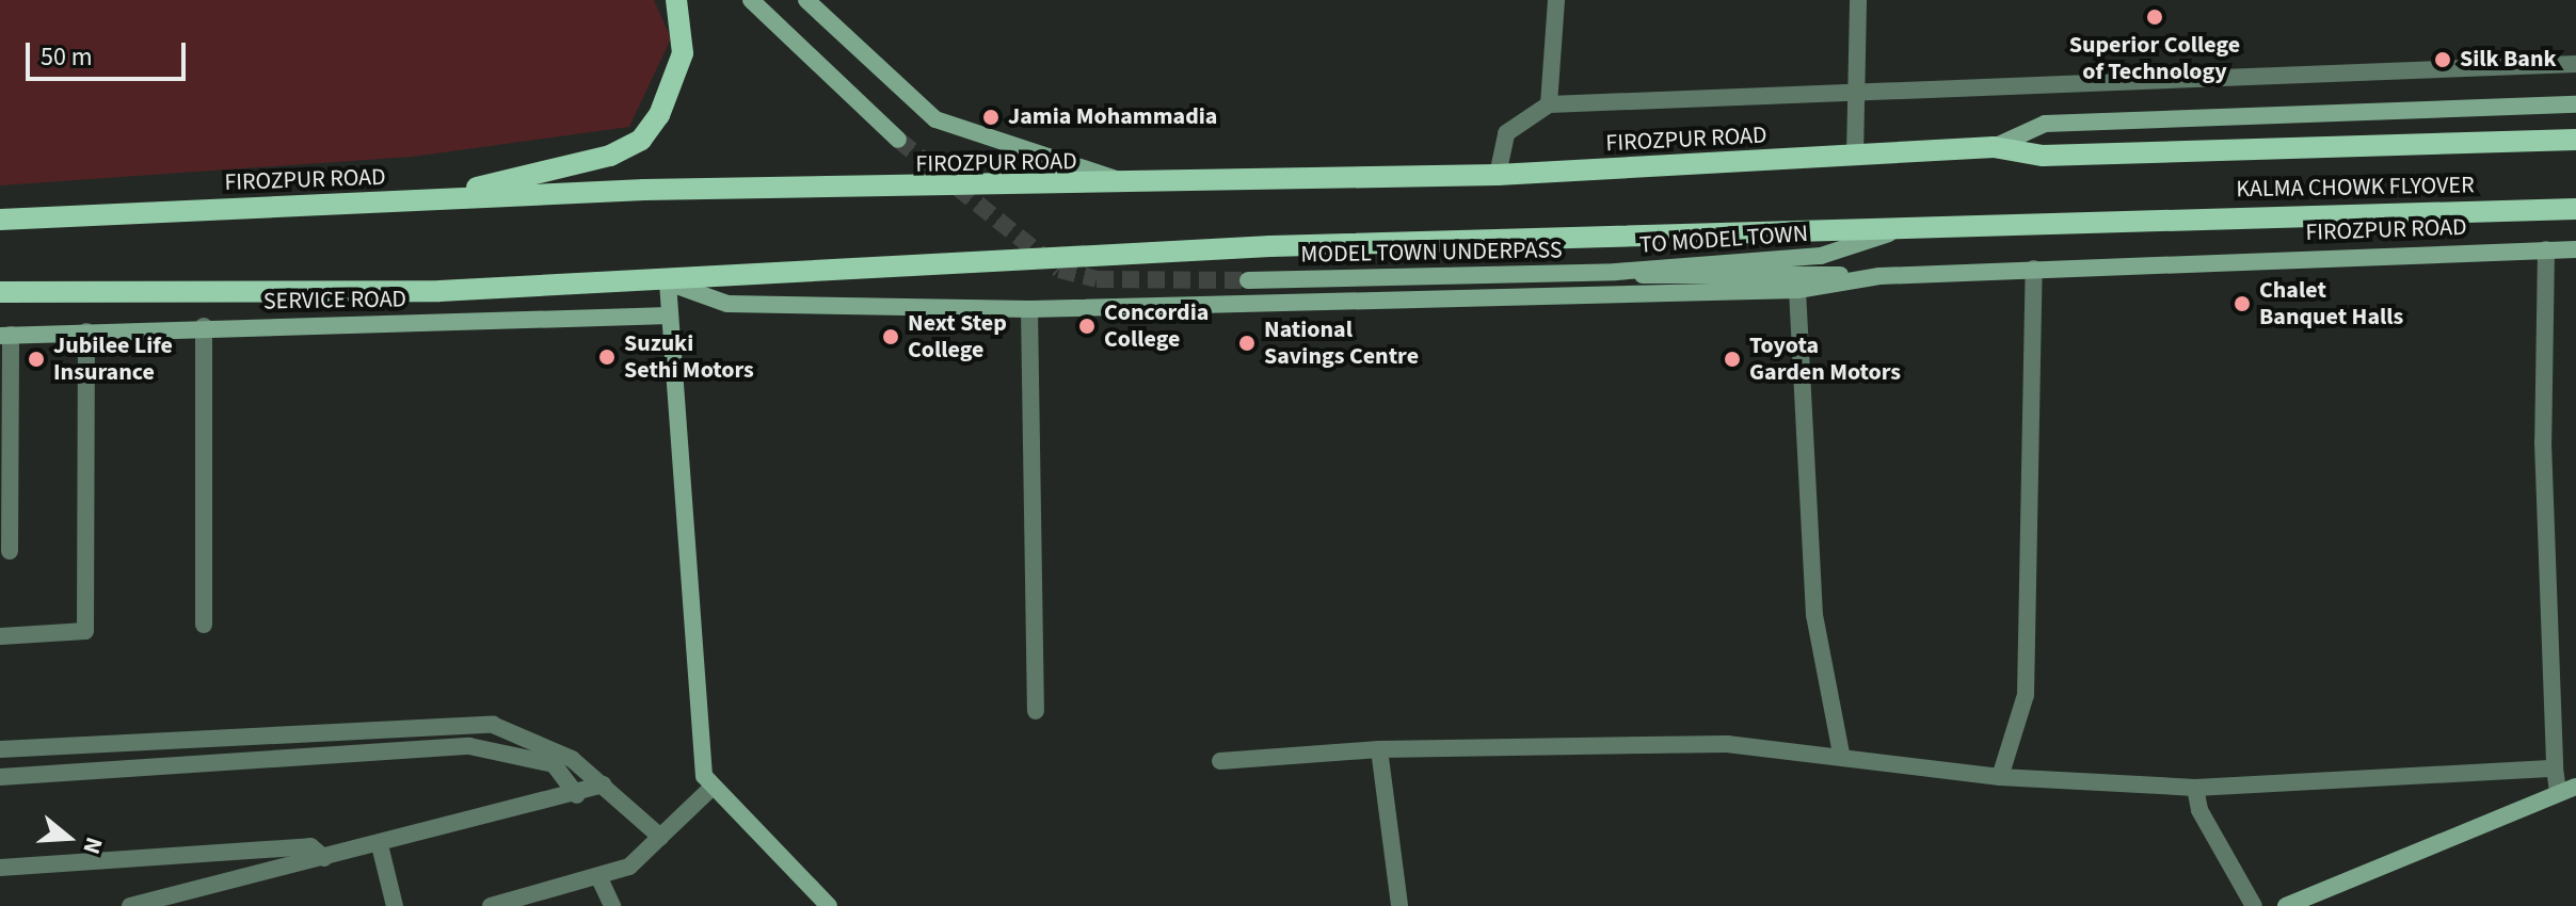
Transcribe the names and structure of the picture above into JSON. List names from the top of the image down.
{
  "streets": {
    "main road": ["FIROZPUR ROAD", "KALMA CHOWK FLYOVER"],
    "street": ["TO MODEL TOWN", "MODEL TOWN UNDERPASS", "SERVICE ROAD"]
  },
  "crossings": [
    ["FIROZPUR ROAD", "KALMA CHOWK FLYOVER"],
    ["FIROZPUR ROAD", "TO MODEL TOWN"],
    ["TO MODEL TOWN", "MODEL TOWN UNDERPASS"]
  ],
  "places": [
    "Superior College of Technology",
    "Silk Bank",
    "Jamia Mohammadia",
    "Chalet Banquet Halls",
    "Concordia College",
    "Next Step College",
    "National Savings Centre",
    "Suzuki Sethi Motors",
    "Jubilee Life Insurance",
    "Toyota Garden Motors"
  ],
  "scale_bar": "50 m",
  "north": "right"
}
